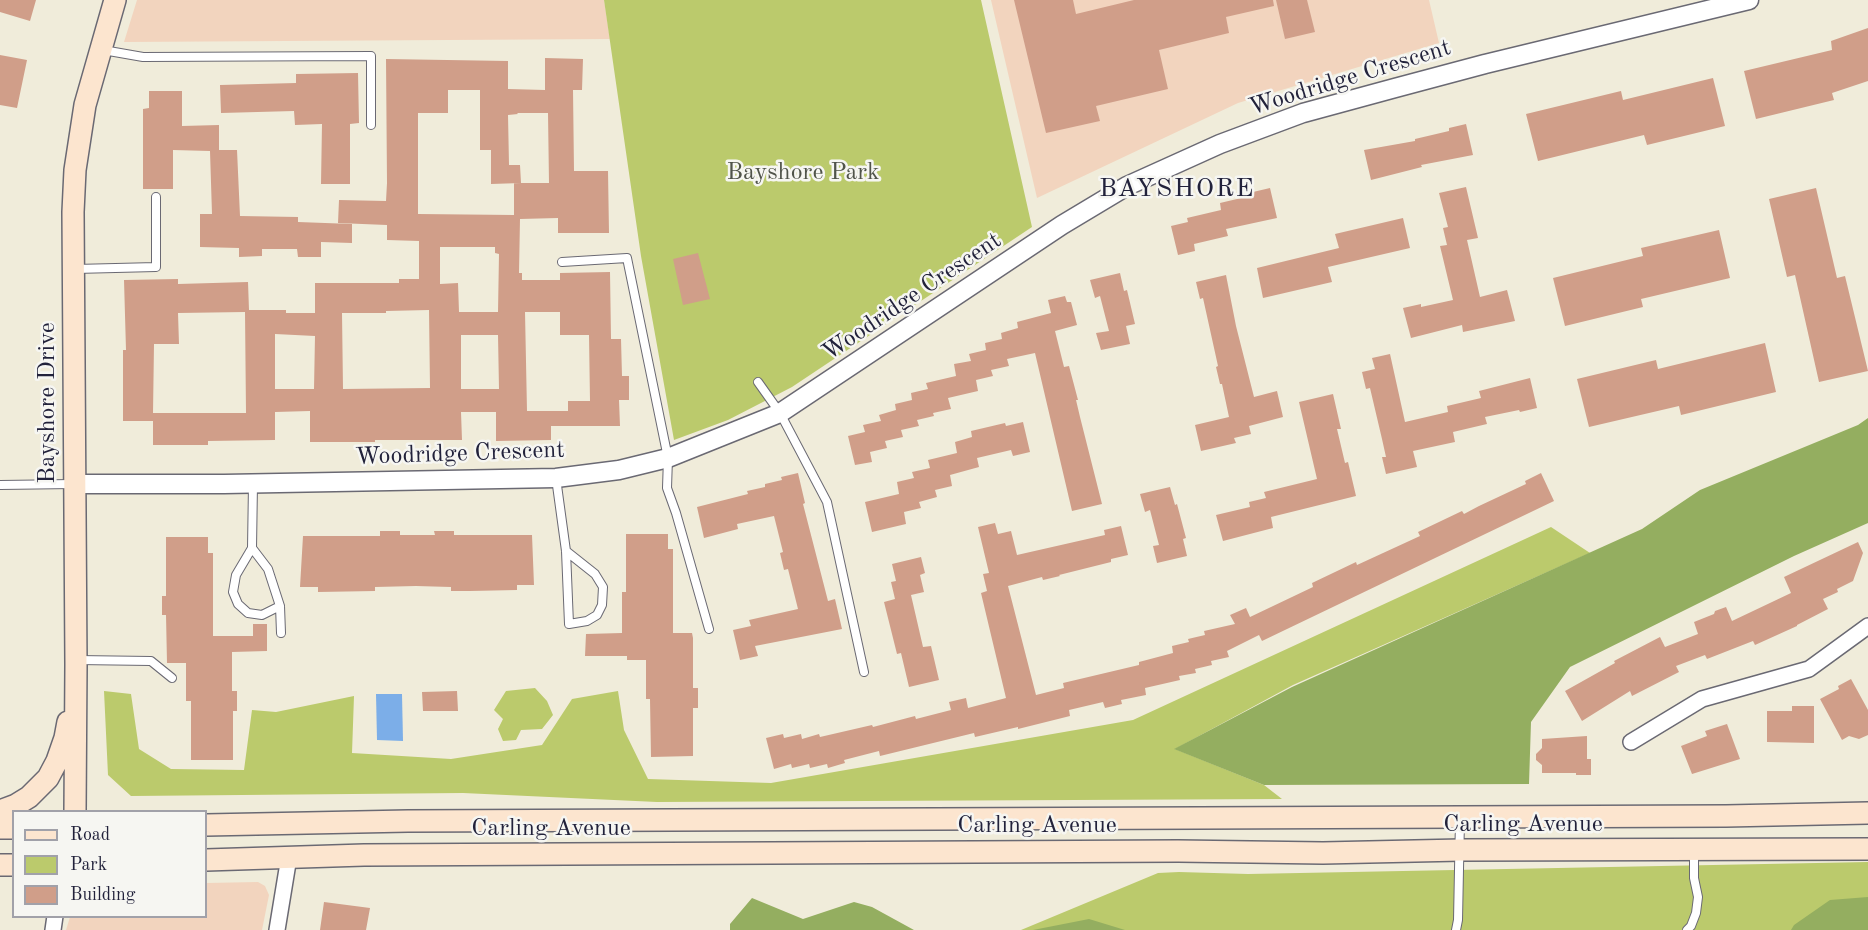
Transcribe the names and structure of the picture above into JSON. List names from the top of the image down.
{
  "streets": {
    "main road": ["Bayshore Drive", "Carling Avenue"],
    "street": ["Woodridge Crescent"]
  },
  "crossings": [
    ["Woodridge Crescent", "Bayshore Drive"]
  ],
  "districts": ["BAYSHORE"],
  "parks": ["Bayshore Park"],
  "legend": ["Road", "Park", "Building"]
}
